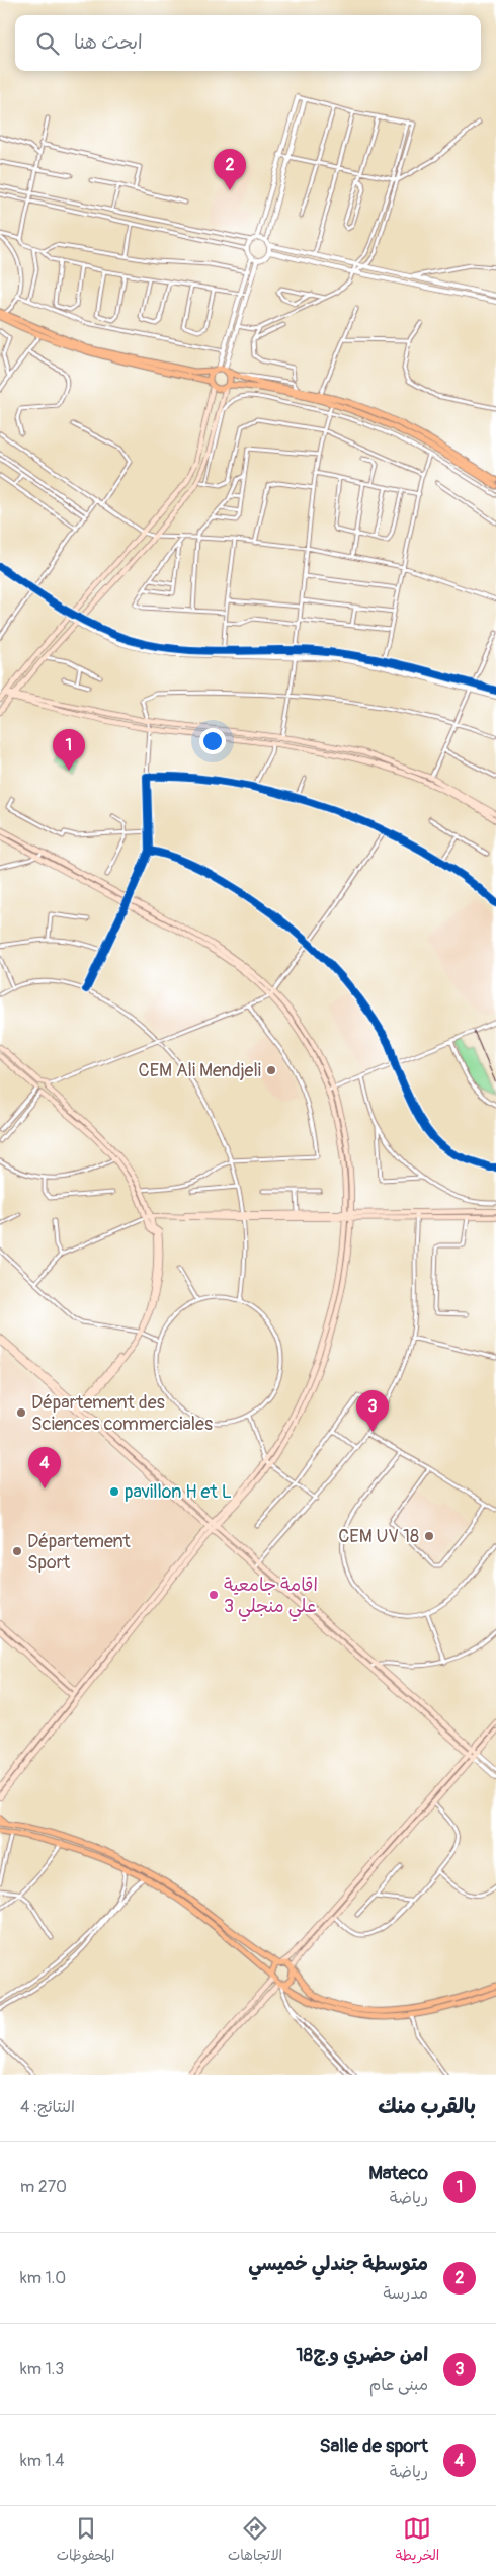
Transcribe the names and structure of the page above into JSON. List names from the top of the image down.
{
  "places": [
    "CEM Ali Mendjeli",
    "Département des Sciences commerciales",
    "pavillon H et L",
    "CEM UV 18",
    "Département Sport",
    "اقامة جامعية علي منجلي 3"
  ],
  "page": {
    "search": "ابحث هنا",
    "pins": [
      "2",
      "1",
      "3",
      "4"
    ],
    "heading": ["بالقرب منك", "النتائج: 4"],
    "list": [
      {
        "mark": "1",
        "name": "Mateco",
        "note": "رياضة",
        "value": "270 m"
      },
      {
        "mark": "2",
        "name": "متوسطة جندلي خميسي",
        "note": "مدرسة",
        "value": "1.0 km"
      },
      {
        "mark": "3",
        "name": "امن حضري و.ج18",
        "note": "مبنى عام",
        "value": "1.3 km"
      },
      {
        "mark": "4",
        "name": "Salle de sport",
        "note": "رياضة",
        "value": "1.4 km"
      }
    ],
    "nav": ["الخريطة", "الاتجاهات", "المحفوظات"]
  }
}
